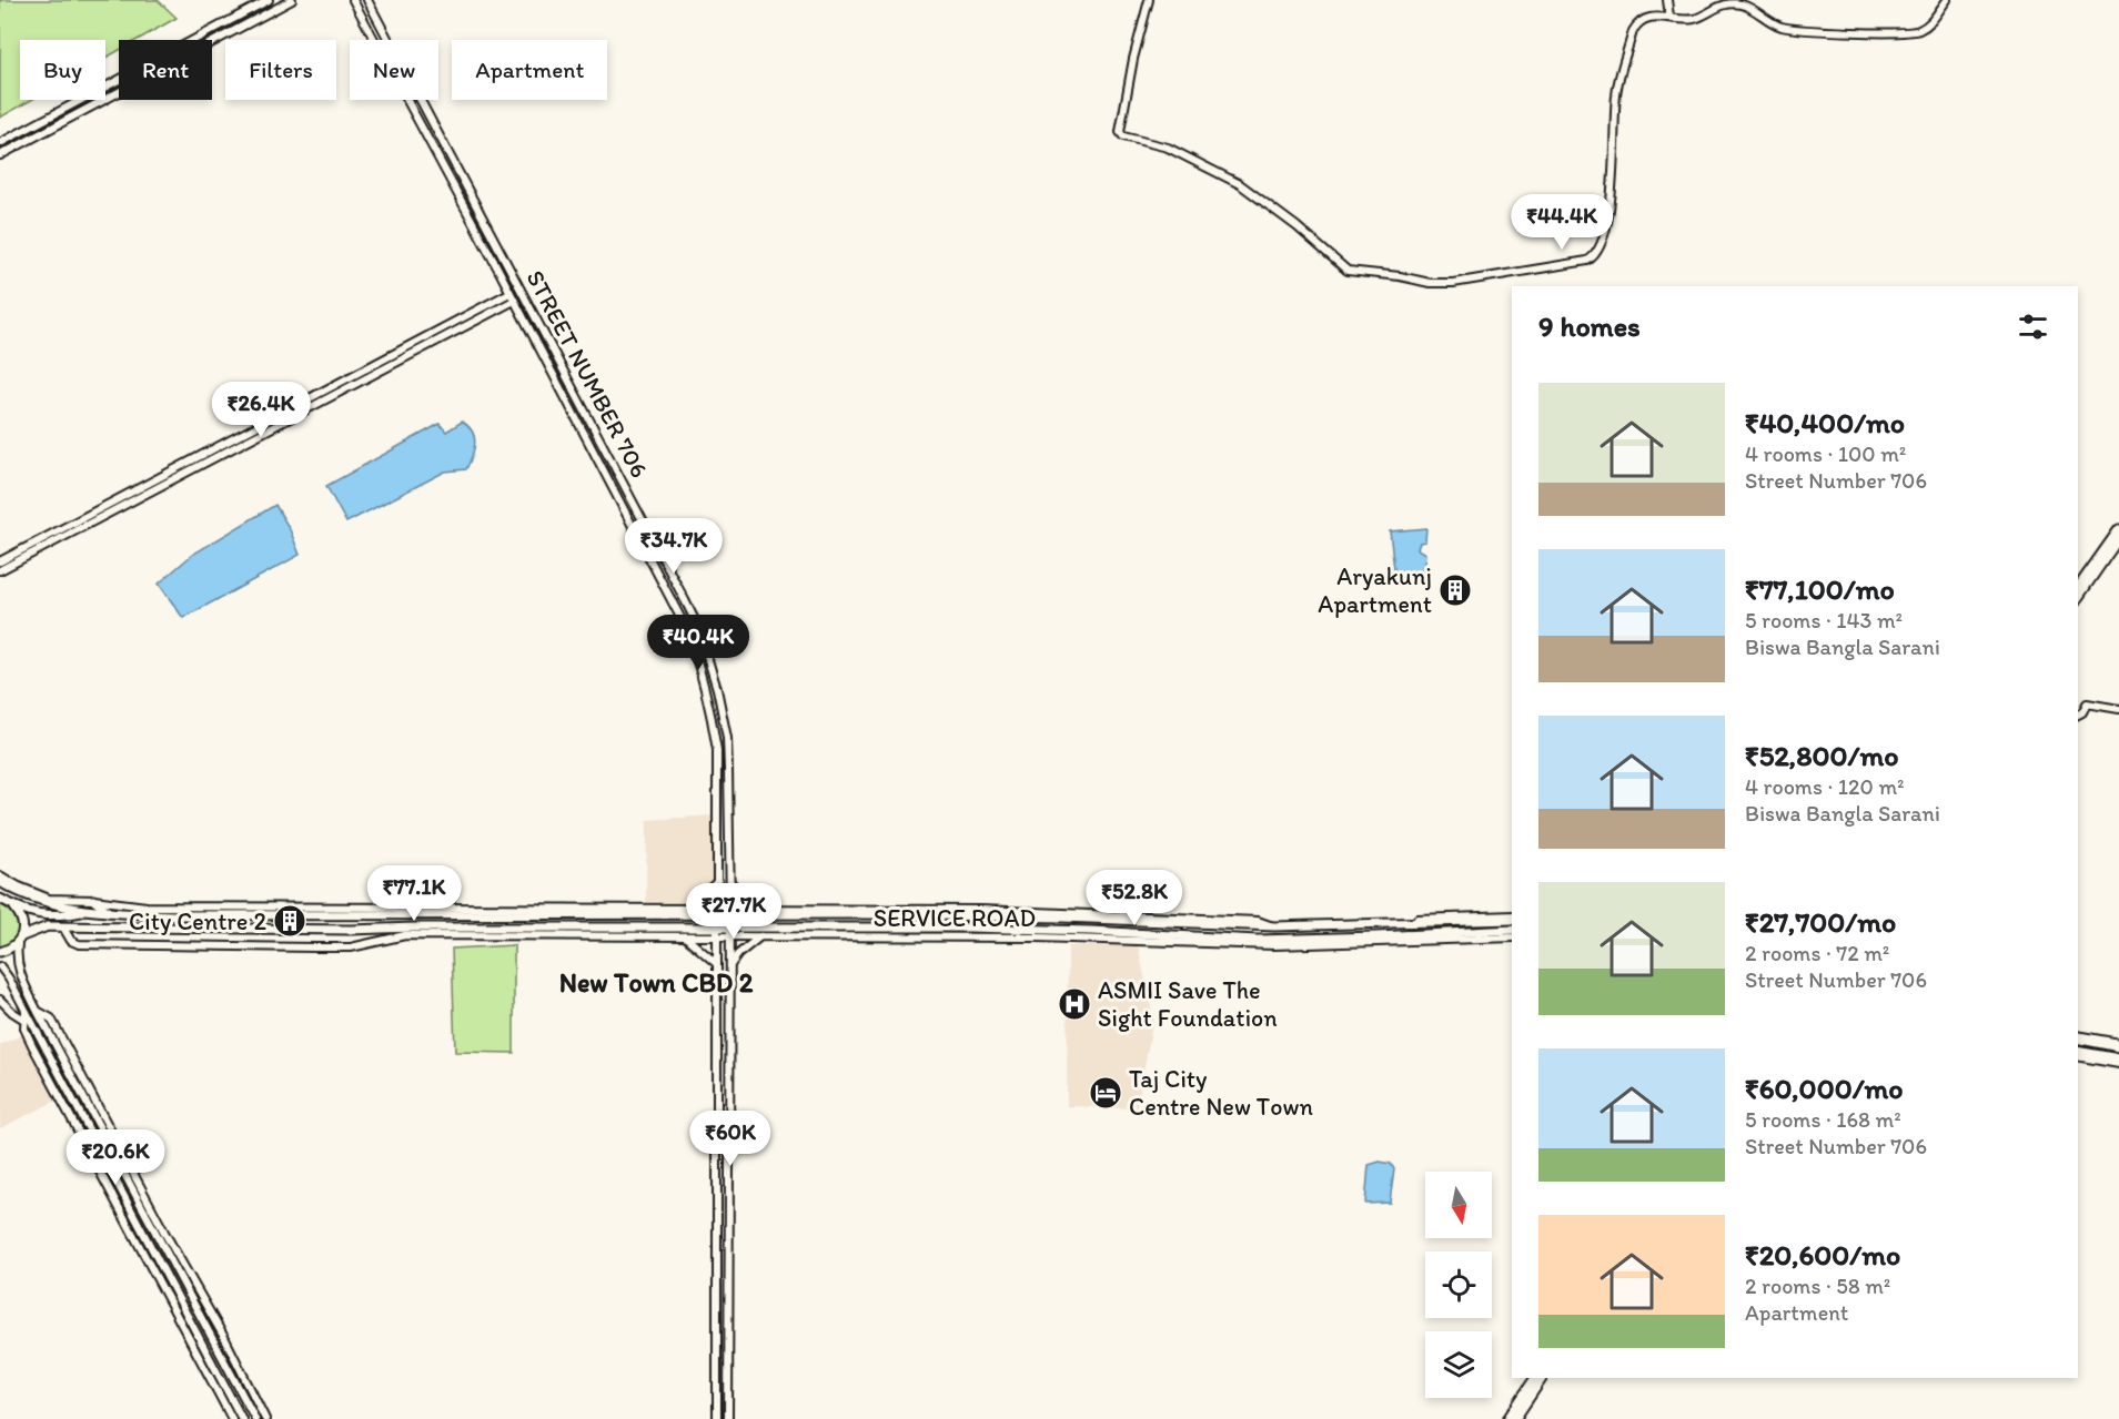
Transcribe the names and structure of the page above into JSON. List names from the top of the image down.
{
  "streets": {
    "street": ["STREET NUMBER 706", "SERVICE ROAD"]
  },
  "crossings": [
    ["STREET NUMBER 706", "SERVICE ROAD"]
  ],
  "districts": ["New Town CBD 2"],
  "places": {
    "building": ["Aryakunj Apartment", "City Centre 2"],
    "hospital": ["ASMII Save The Sight Foundation"],
    "hotel": ["Taj City Centre New Town"]
  },
  "north": "bottom",
  "page": {
    "chip": [
      "Buy",
      "Rent",
      "Filters",
      "New",
      "Apartment"
    ],
    "price": [
      "₹44.4K",
      "₹26.4K",
      "₹34.7K",
      "₹40.4K",
      "₹77.1K",
      "₹52.8K",
      "₹27.7K",
      "₹60K",
      "₹20.6K"
    ],
    "heading": "9 homes",
    "list": [
      {
        "name": "₹40,400/mo",
        "note": "4 rooms · 100 m² · Street Number 706"
      },
      {
        "name": "₹77,100/mo",
        "note": "5 rooms · 143 m² · Biswa Bangla Sarani"
      },
      {
        "name": "₹52,800/mo",
        "note": "4 rooms · 120 m² · Biswa Bangla Sarani"
      },
      {
        "name": "₹27,700/mo",
        "note": "2 rooms · 72 m² · Street Number 706"
      },
      {
        "name": "₹60,000/mo",
        "note": "5 rooms · 168 m² · Street Number 706"
      },
      {
        "name": "₹20,600/mo",
        "note": "2 rooms · 58 m² · Apartment"
      }
    ]
  }
}
